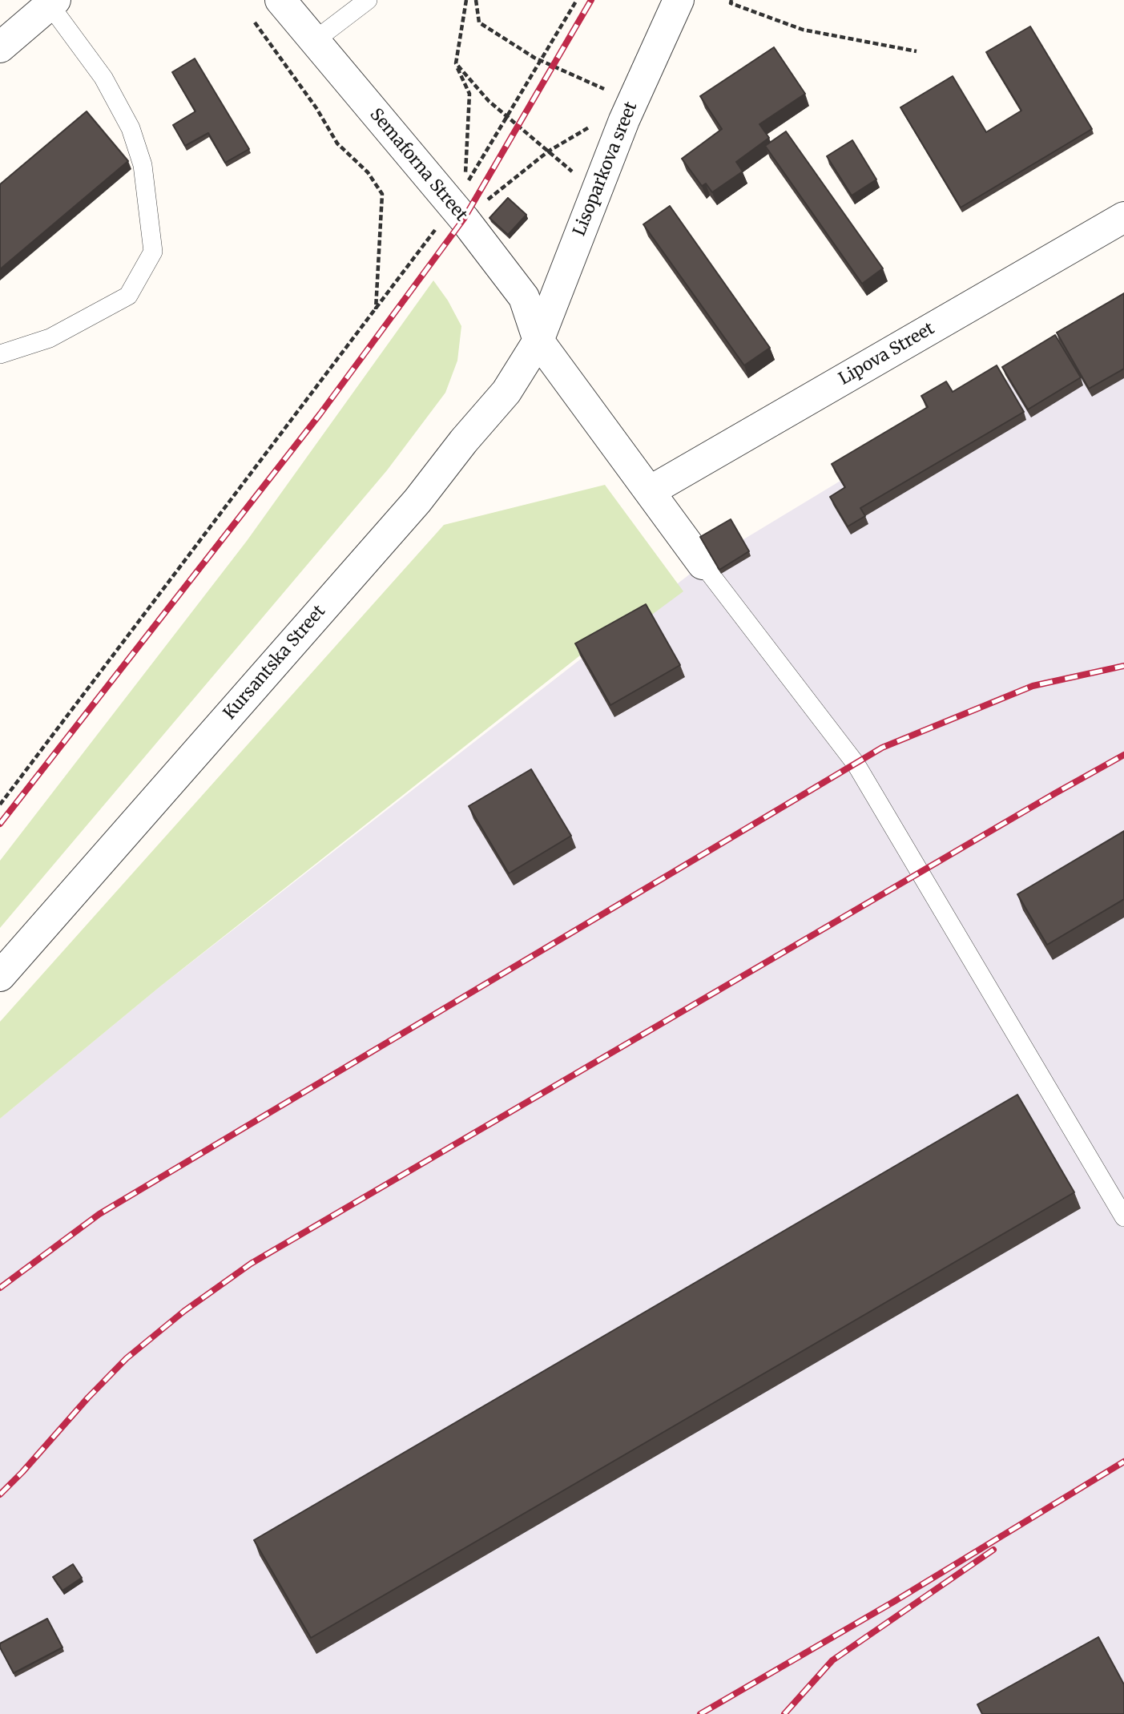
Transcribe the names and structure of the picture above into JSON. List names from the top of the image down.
{
  "streets": {
    "street": [
      "Semaforna Street",
      "Lisoparkova sreet",
      "Lipova Street",
      "Kursantska Street"
    ]
  },
  "crossings": [
    ["Semaforna Street", "Lisoparkova sreet"],
    ["Semaforna Street", "Lipova Street"],
    ["Semaforna Street", "Kursantska Street"],
    ["Lisoparkova sreet", "Kursantska Street"]
  ]
}
